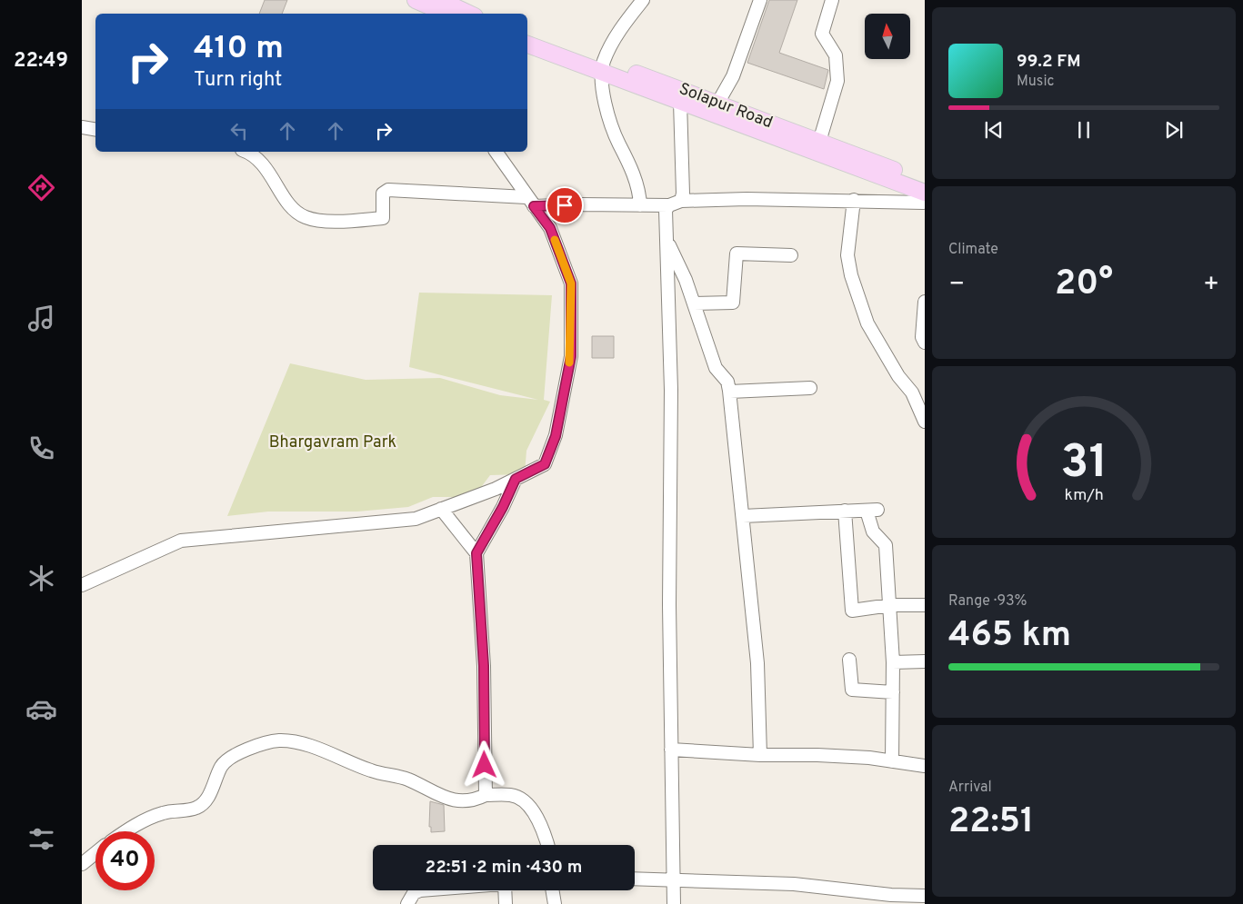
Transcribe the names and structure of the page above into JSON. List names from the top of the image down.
{
  "streets": {
    "main road": ["Solapur Road"]
  },
  "parks": ["Bhargavram Park"],
  "north": "top",
  "page": {
    "tabs": "22:49",
    "turn": ["410 m", "Turn right"],
    "song": ["99.2 FM", "Music"],
    "tile": [
      "Climate",
      ["Range · 93%", "465 km"],
      ["Arrival", "22:51"]
    ],
    "heat": ["−", "20°", "+"],
    "limit": "40",
    "trip": "22:51 · 2 min · 430 m",
    "gauge": ["31", "km/h"]
  }
}
